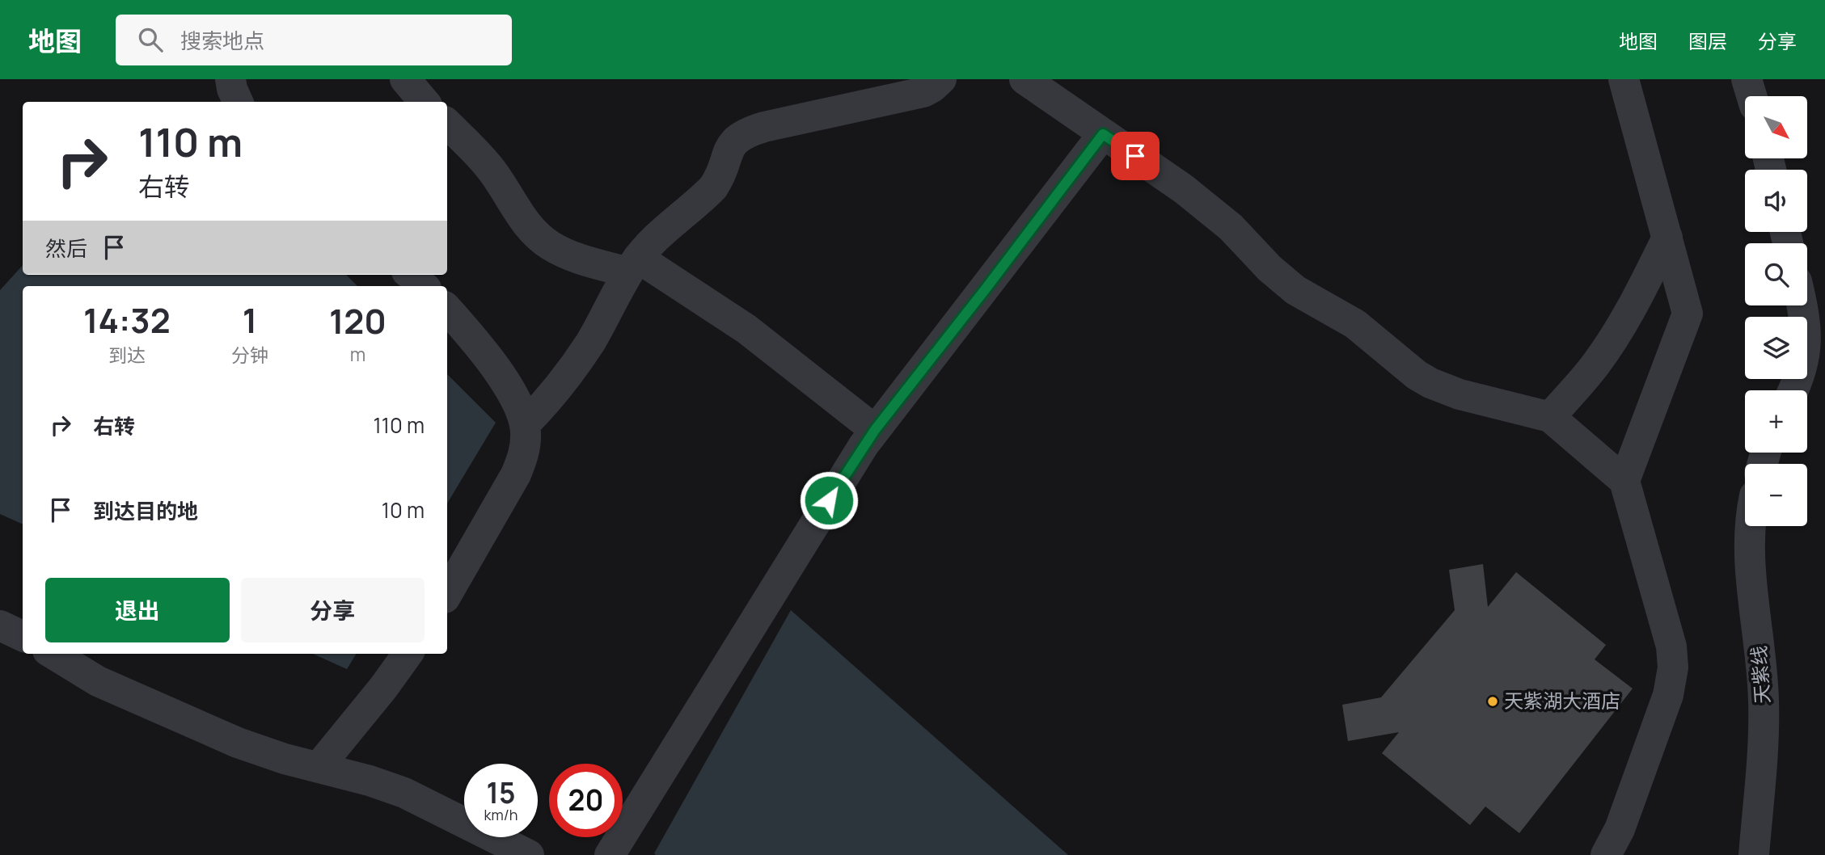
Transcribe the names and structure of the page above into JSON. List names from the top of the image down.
{
  "streets": {
    "street": ["天紫线"]
  },
  "places": ["天紫湖大酒店"],
  "north": "bottom right",
  "page": {
    "header": "地图",
    "search": "搜索地点",
    "nav": ["地图", "图层", "分享"],
    "map_buttons": ["+", "−"],
    "turn": ["110 m", "右转"],
    "then": "然后",
    "eta": [
      "14:32",
      "到达",
      "1",
      "分钟",
      "120",
      "m"
    ],
    "list": [
      {
        "name": "右转",
        "value": "110 m"
      },
      {
        "name": "到达目的地",
        "value": "10 m"
      }
    ],
    "buttons": ["退出", "分享"],
    "speed": "15 km/h",
    "limit": "20"
  }
}
